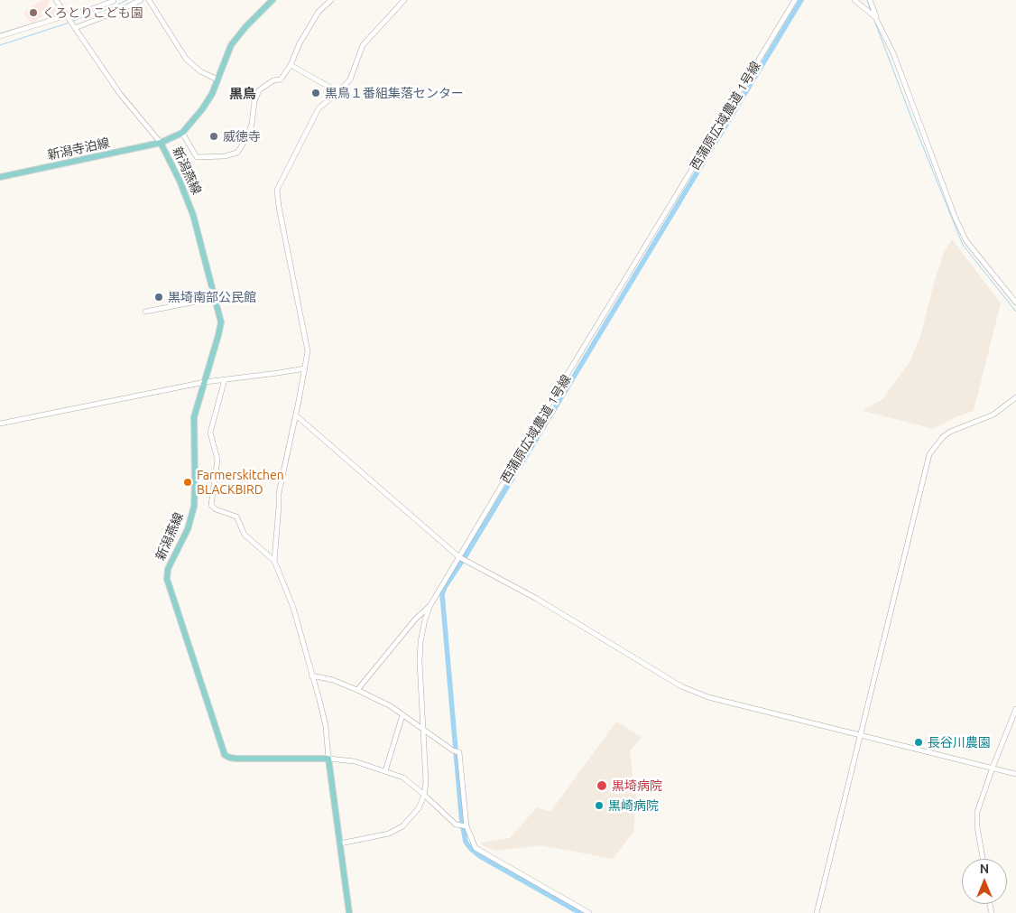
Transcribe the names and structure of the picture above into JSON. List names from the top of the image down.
{
  "streets": {
    "main road": ["新潟寺泊線", "新潟燕線"],
    "street": ["西蒲原広域農道 1号線"]
  },
  "crossings": [
    ["新潟寺泊線", "新潟燕線"]
  ],
  "districts": ["黒鳥"],
  "places": [
    "くろとりこども園",
    "黒鳥１番組集落センター",
    "威徳寺",
    "黒埼南部公民館",
    "Farmerskitchen BLACKBIRD",
    "長谷川農園",
    "黒埼病院",
    "黒崎病院"
  ],
  "north": "top"
}
